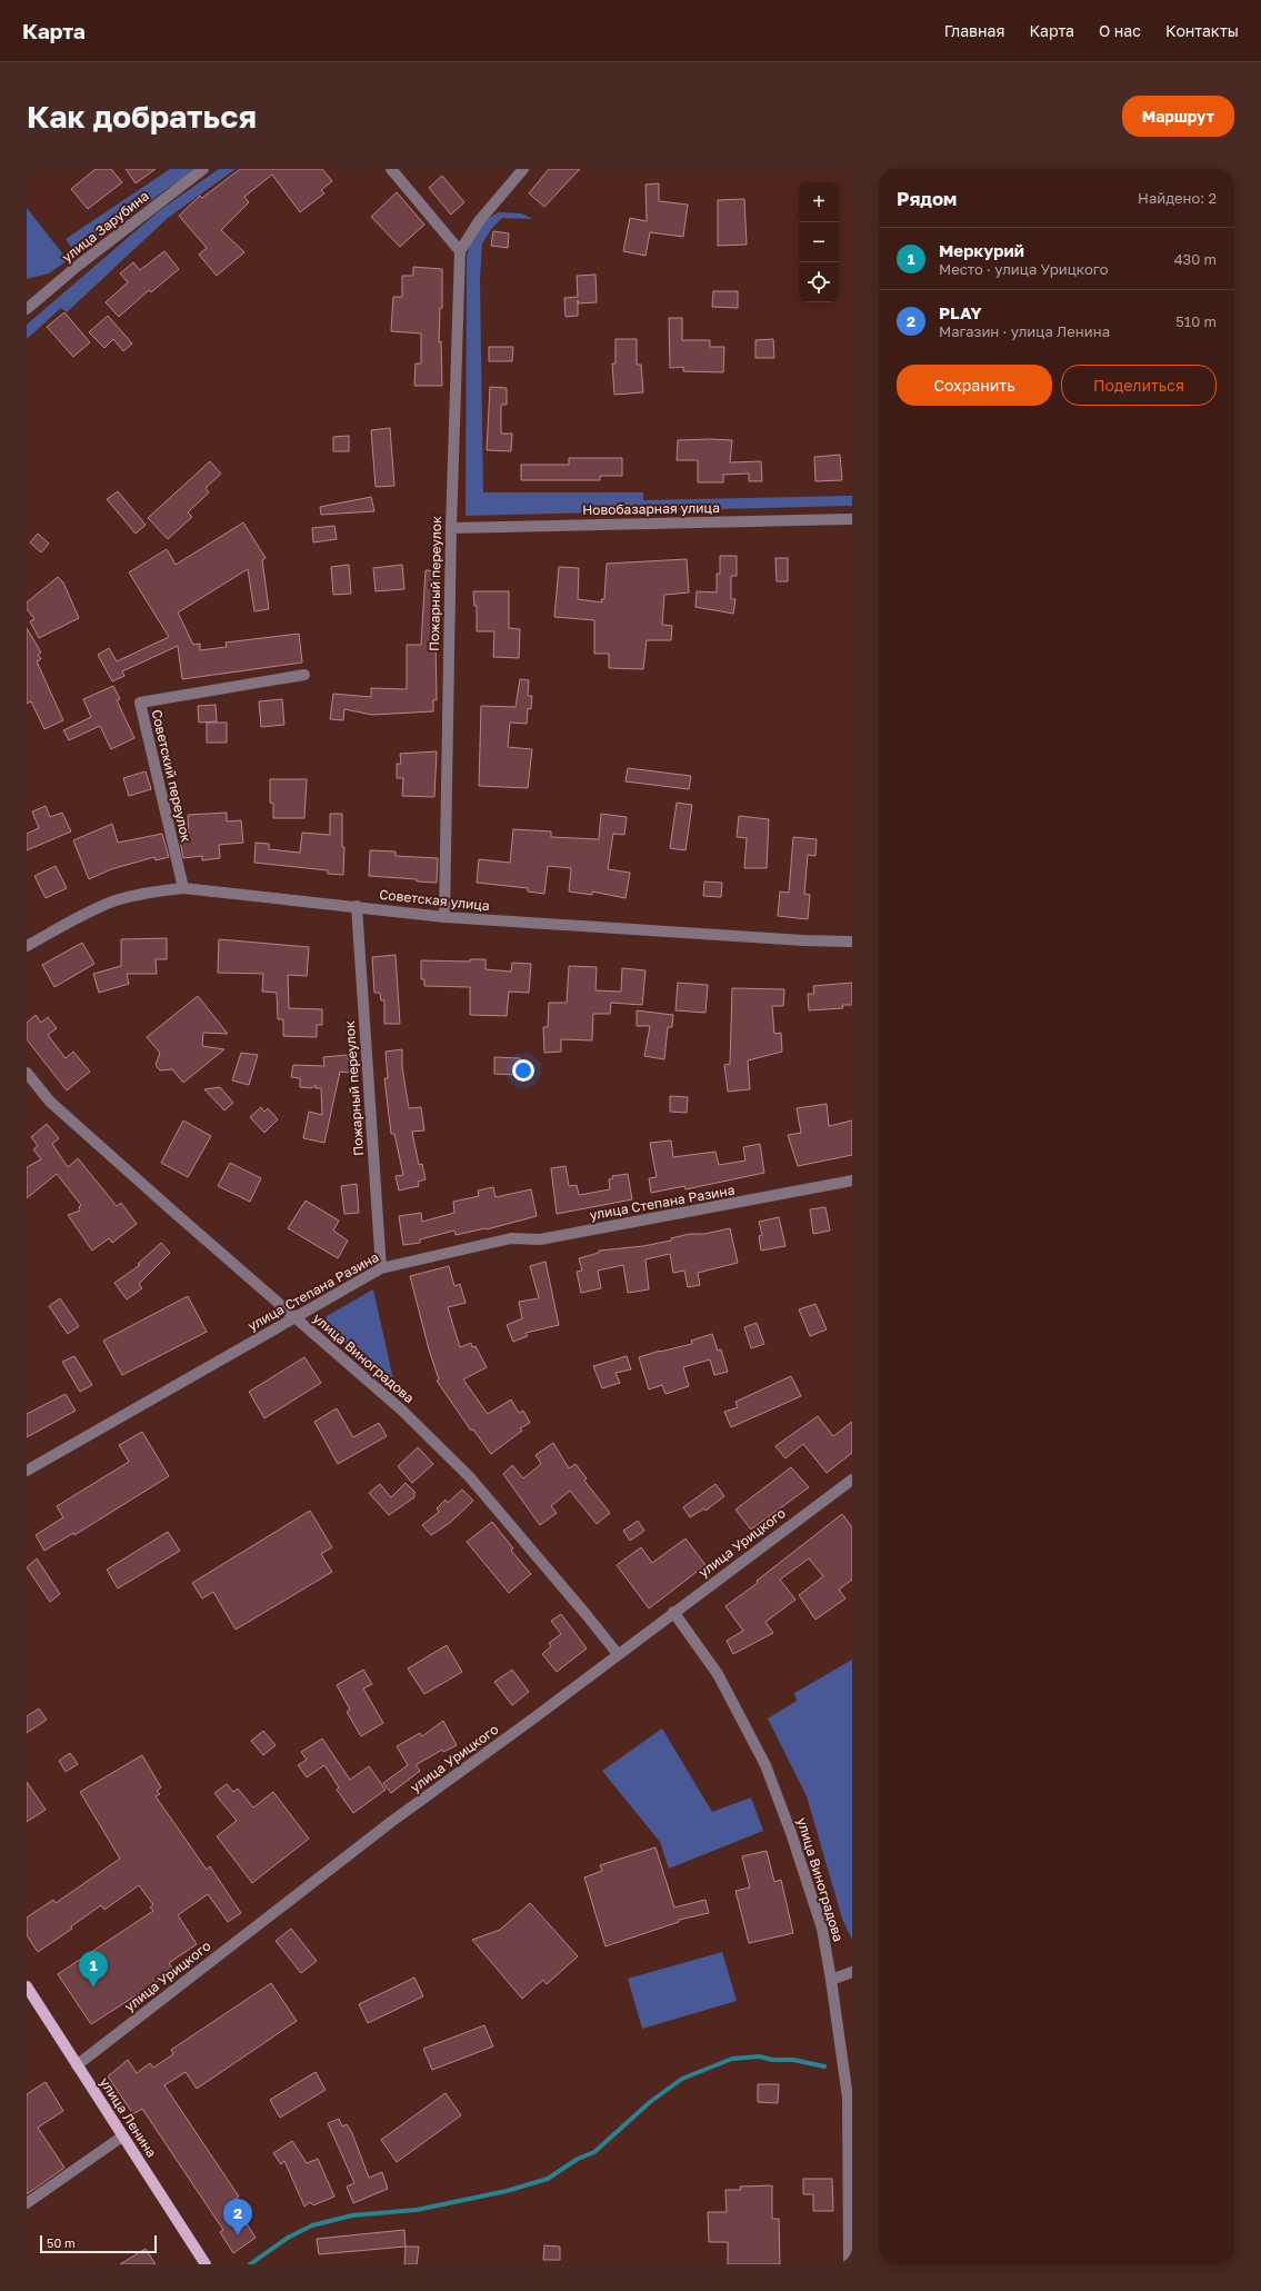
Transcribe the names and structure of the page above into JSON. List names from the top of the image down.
{
  "streets": {
    "main road": ["улица Ленина"],
    "street": [
      "улица Зарубина",
      "Новобазарная улица",
      "Пожарный переулок",
      "Советский переулок",
      "Советская улица",
      "улица Степана Разина",
      "улица Виноградова",
      "улица Урицкого"
    ]
  },
  "crossings": [
    ["Новобазарная улица", "Пожарный переулок"],
    ["Пожарный переулок", "Советская улица"],
    ["Пожарный переулок", "улица Степана Разина"],
    ["Советский переулок", "Советская улица"],
    ["улица Степана Разина", "улица Виноградова"],
    ["улица Виноградова", "улица Урицкого"],
    ["улица Урицкого", "улица Ленина"]
  ],
  "scale_bar": "50 m",
  "page": {
    "header": "Карта",
    "nav": [
      "Главная",
      "Карта",
      "О нас",
      "Контакты"
    ],
    "buttons": [
      "Маршрут",
      ["Сохранить", "Поделиться"]
    ],
    "title": "Как добраться",
    "heading": ["Рядом", "Найдено: 2"],
    "map_buttons": ["+", "−"],
    "list": [
      {
        "mark": "1",
        "name": "Меркурий",
        "note": "Место · улица Урицкого",
        "value": "430 m"
      },
      {
        "mark": "2",
        "name": "PLAY",
        "note": "Магазин · улица Ленина",
        "value": "510 m"
      }
    ],
    "pins": ["1", "2"],
    "scale": "50 m"
  }
}
